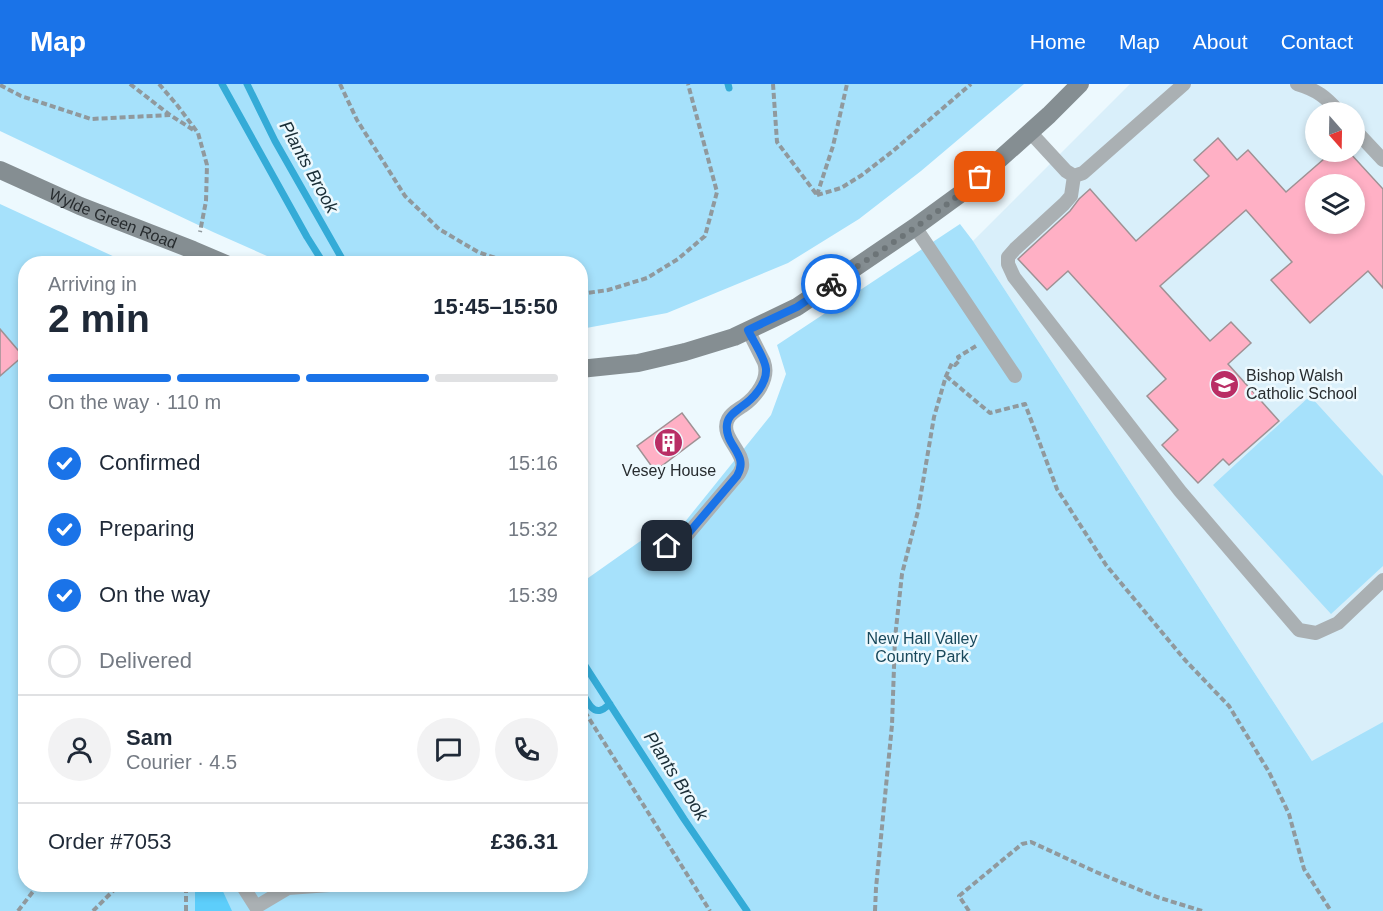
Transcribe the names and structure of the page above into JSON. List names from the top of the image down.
{
  "streets": {
    "street": ["Wylde Green Road"]
  },
  "water": ["Plants Brook"],
  "parks": ["New Hall Valley Country Park"],
  "places": {
    "school or university": ["Bishop Walsh Catholic School"],
    "building": ["Vesey House"]
  },
  "north": "bottom",
  "page": {
    "header": "Map",
    "nav": [
      "Home",
      "Map",
      "About",
      "Contact"
    ],
    "heading": ["2 min", "Arriving in", "15:45–15:50"],
    "panel": [
      "Sam",
      "Courier · 4.5",
      "Order #7053",
      "£36.31"
    ],
    "bar": "On the way · 110 m",
    "list": [
      ["Confirmed", "15:16"],
      ["Preparing", "15:32"],
      ["On the way", "15:39"],
      "Delivered"
    ]
  }
}
